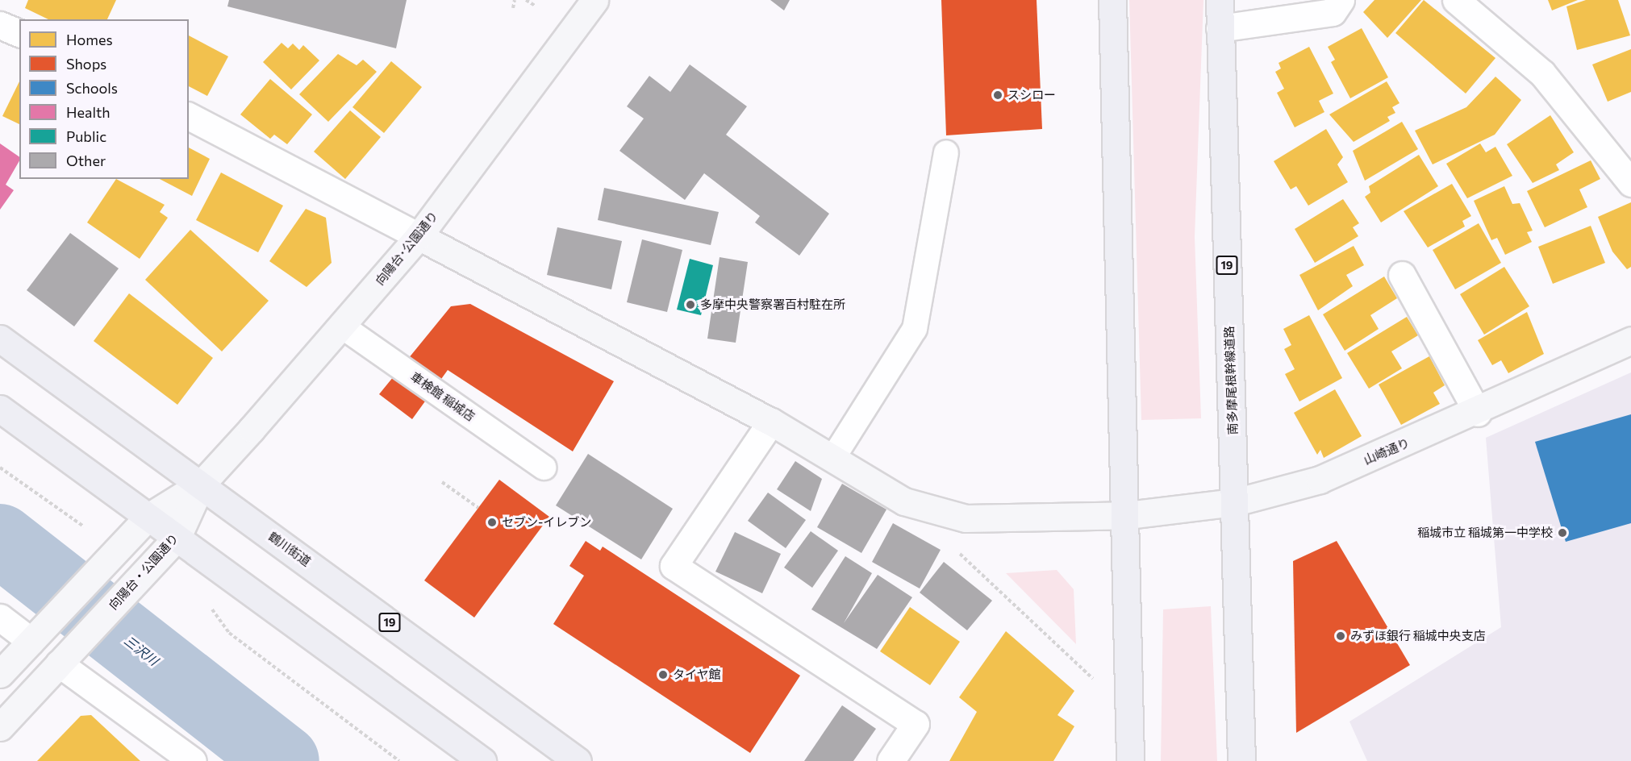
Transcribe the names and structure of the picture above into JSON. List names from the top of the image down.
{
  "streets": {
    "main road": ["19", "南多摩尾根幹線道路", "鶴川街道"],
    "street": ["向陽台･公園通り", "山崎通り", "向陽台・公園通り"],
    "lane": ["車検館 稲城店"]
  },
  "crossings": [
    ["向陽台･公園通り", "車検館 稲城店"],
    ["向陽台･公園通り", "山崎通り"],
    ["向陽台･公園通り", "鶴川街道"],
    ["向陽台･公園通り", "向陽台・公園通り"],
    ["南多摩尾根幹線道路", "山崎通り"],
    ["鶴川街道", "向陽台・公園通り"]
  ],
  "water": ["三沢川"],
  "places": [
    "スシロー",
    "多摩中央警察署百村駐在所",
    "セブン-イレブン",
    "稲城市立 稲城第一中学校",
    "みずほ銀行 稲城中央支店",
    "タイヤ館"
  ],
  "legend": [
    "Homes",
    "Shops",
    "Schools",
    "Health",
    "Public",
    "Other"
  ]
}
